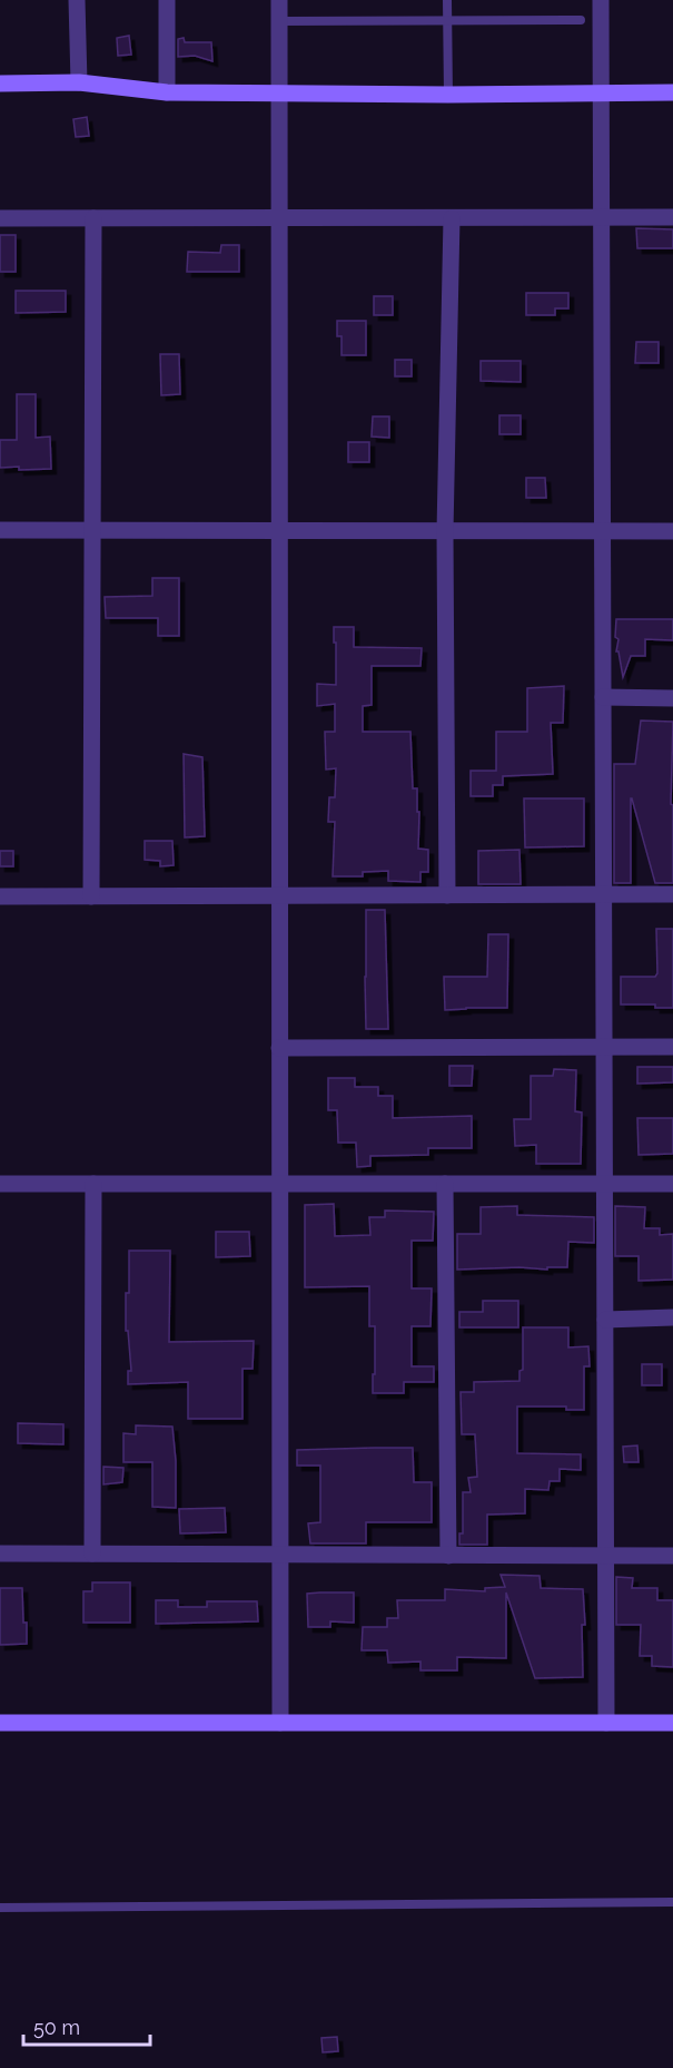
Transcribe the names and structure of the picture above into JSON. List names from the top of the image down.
{
  "scale_bar": "50 m"
}
